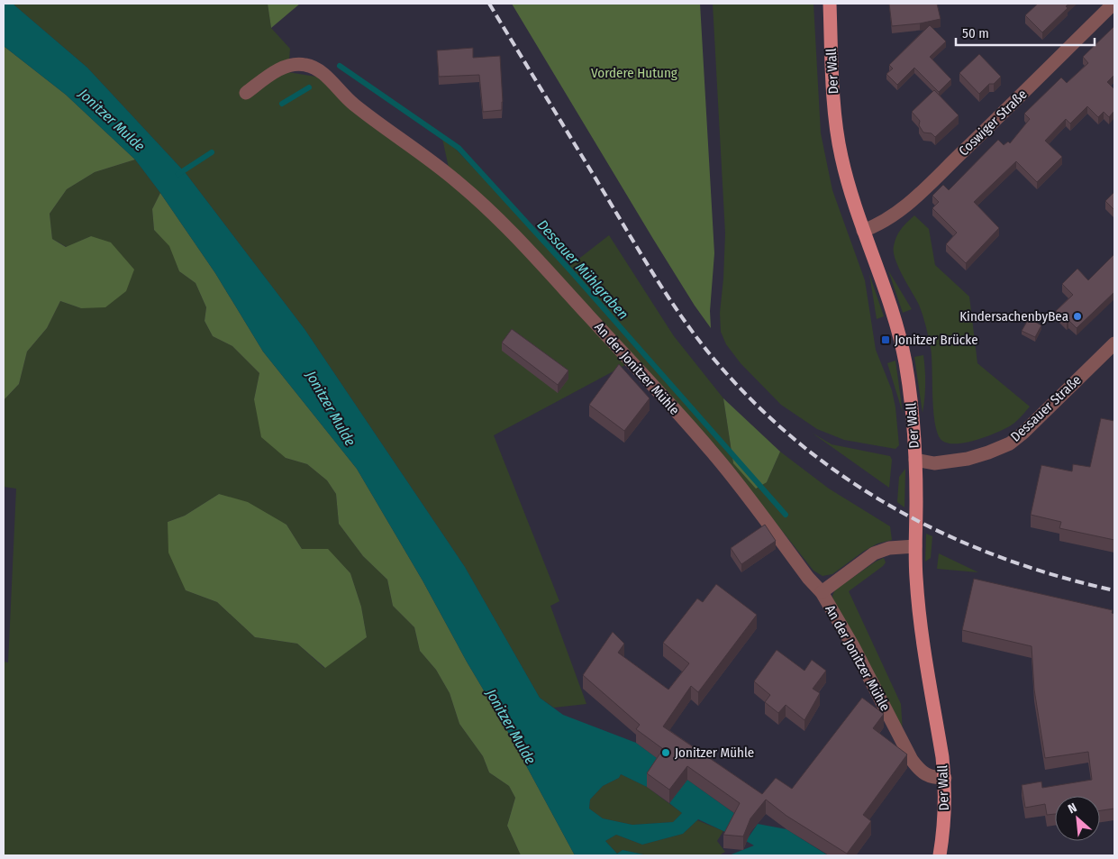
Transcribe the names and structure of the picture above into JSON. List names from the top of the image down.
{
  "streets": {
    "main road": ["Der Wall"],
    "street": ["Coswiger Straße", "An der Jonitzer Mühle", "Dessauer Straße"]
  },
  "crossings": [
    ["Der Wall", "Coswiger Straße"],
    ["Der Wall", "An der Jonitzer Mühle"],
    ["Der Wall", "Dessauer Straße"]
  ],
  "water": ["Jonitzer Mulde", "Dessauer Mühlgraben"],
  "parks": ["Vordere Hutung"],
  "places": {
    "other": ["KindersachenbyBea", "Jonitzer Mühle"],
    "transit": ["Jonitzer Brücke"]
  },
  "scale_bar": "50 m",
  "north": "top left"
}
